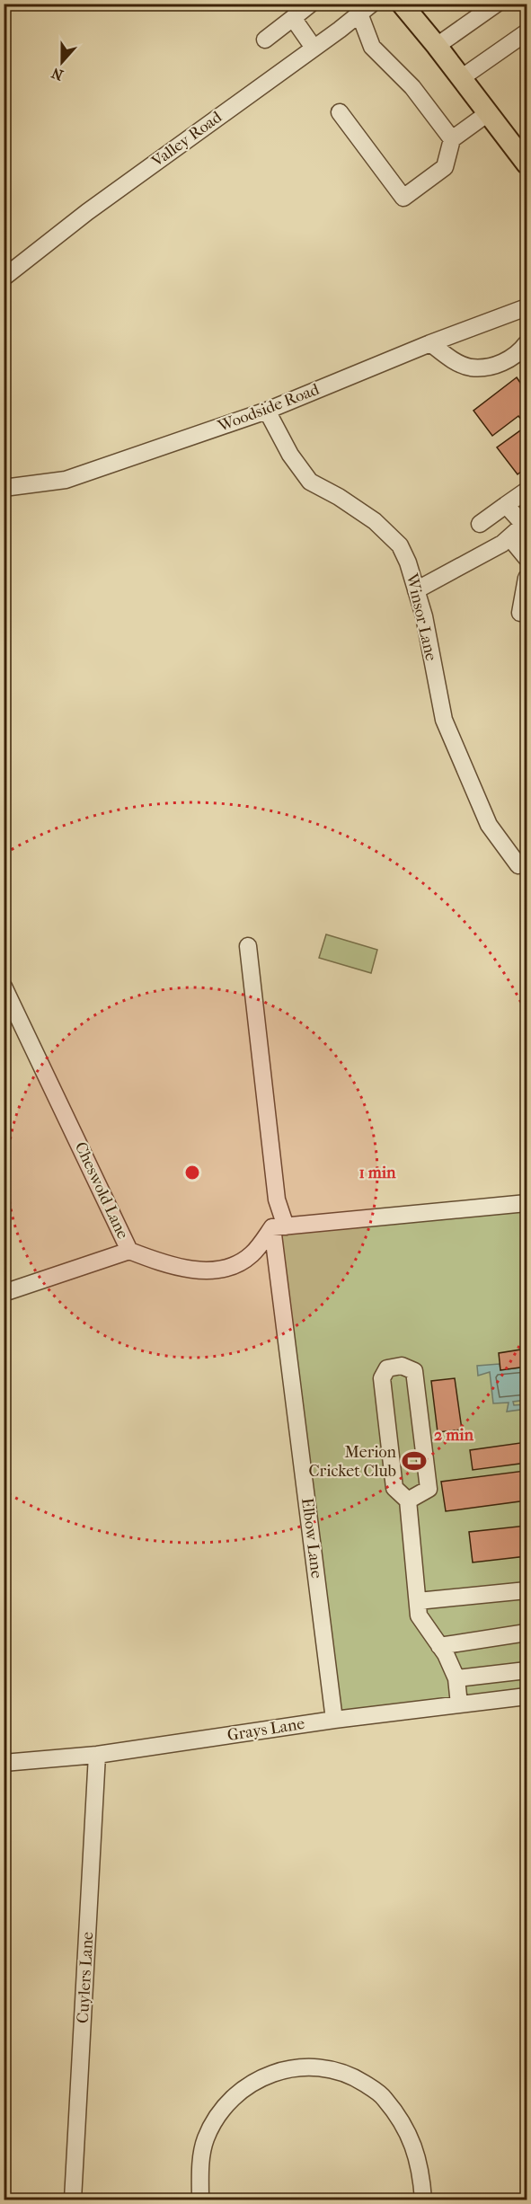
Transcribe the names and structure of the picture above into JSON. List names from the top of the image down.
{
  "streets": {
    "street": [
      "Valley Road",
      "Woodside Road",
      "Winsor Lane",
      "Cheswold Lane",
      "Elbow Lane",
      "Grays Lane",
      "Cuylers Lane"
    ]
  },
  "crossings": [
    ["Woodside Road", "Winsor Lane"],
    ["Cheswold Lane", "Elbow Lane"],
    ["Elbow Lane", "Grays Lane"],
    ["Grays Lane", "Cuylers Lane"]
  ],
  "places": {
    "sports": ["Merion Cricket Club"]
  },
  "north": "bottom",
  "rings": ["1 min", "2 min"]
}
